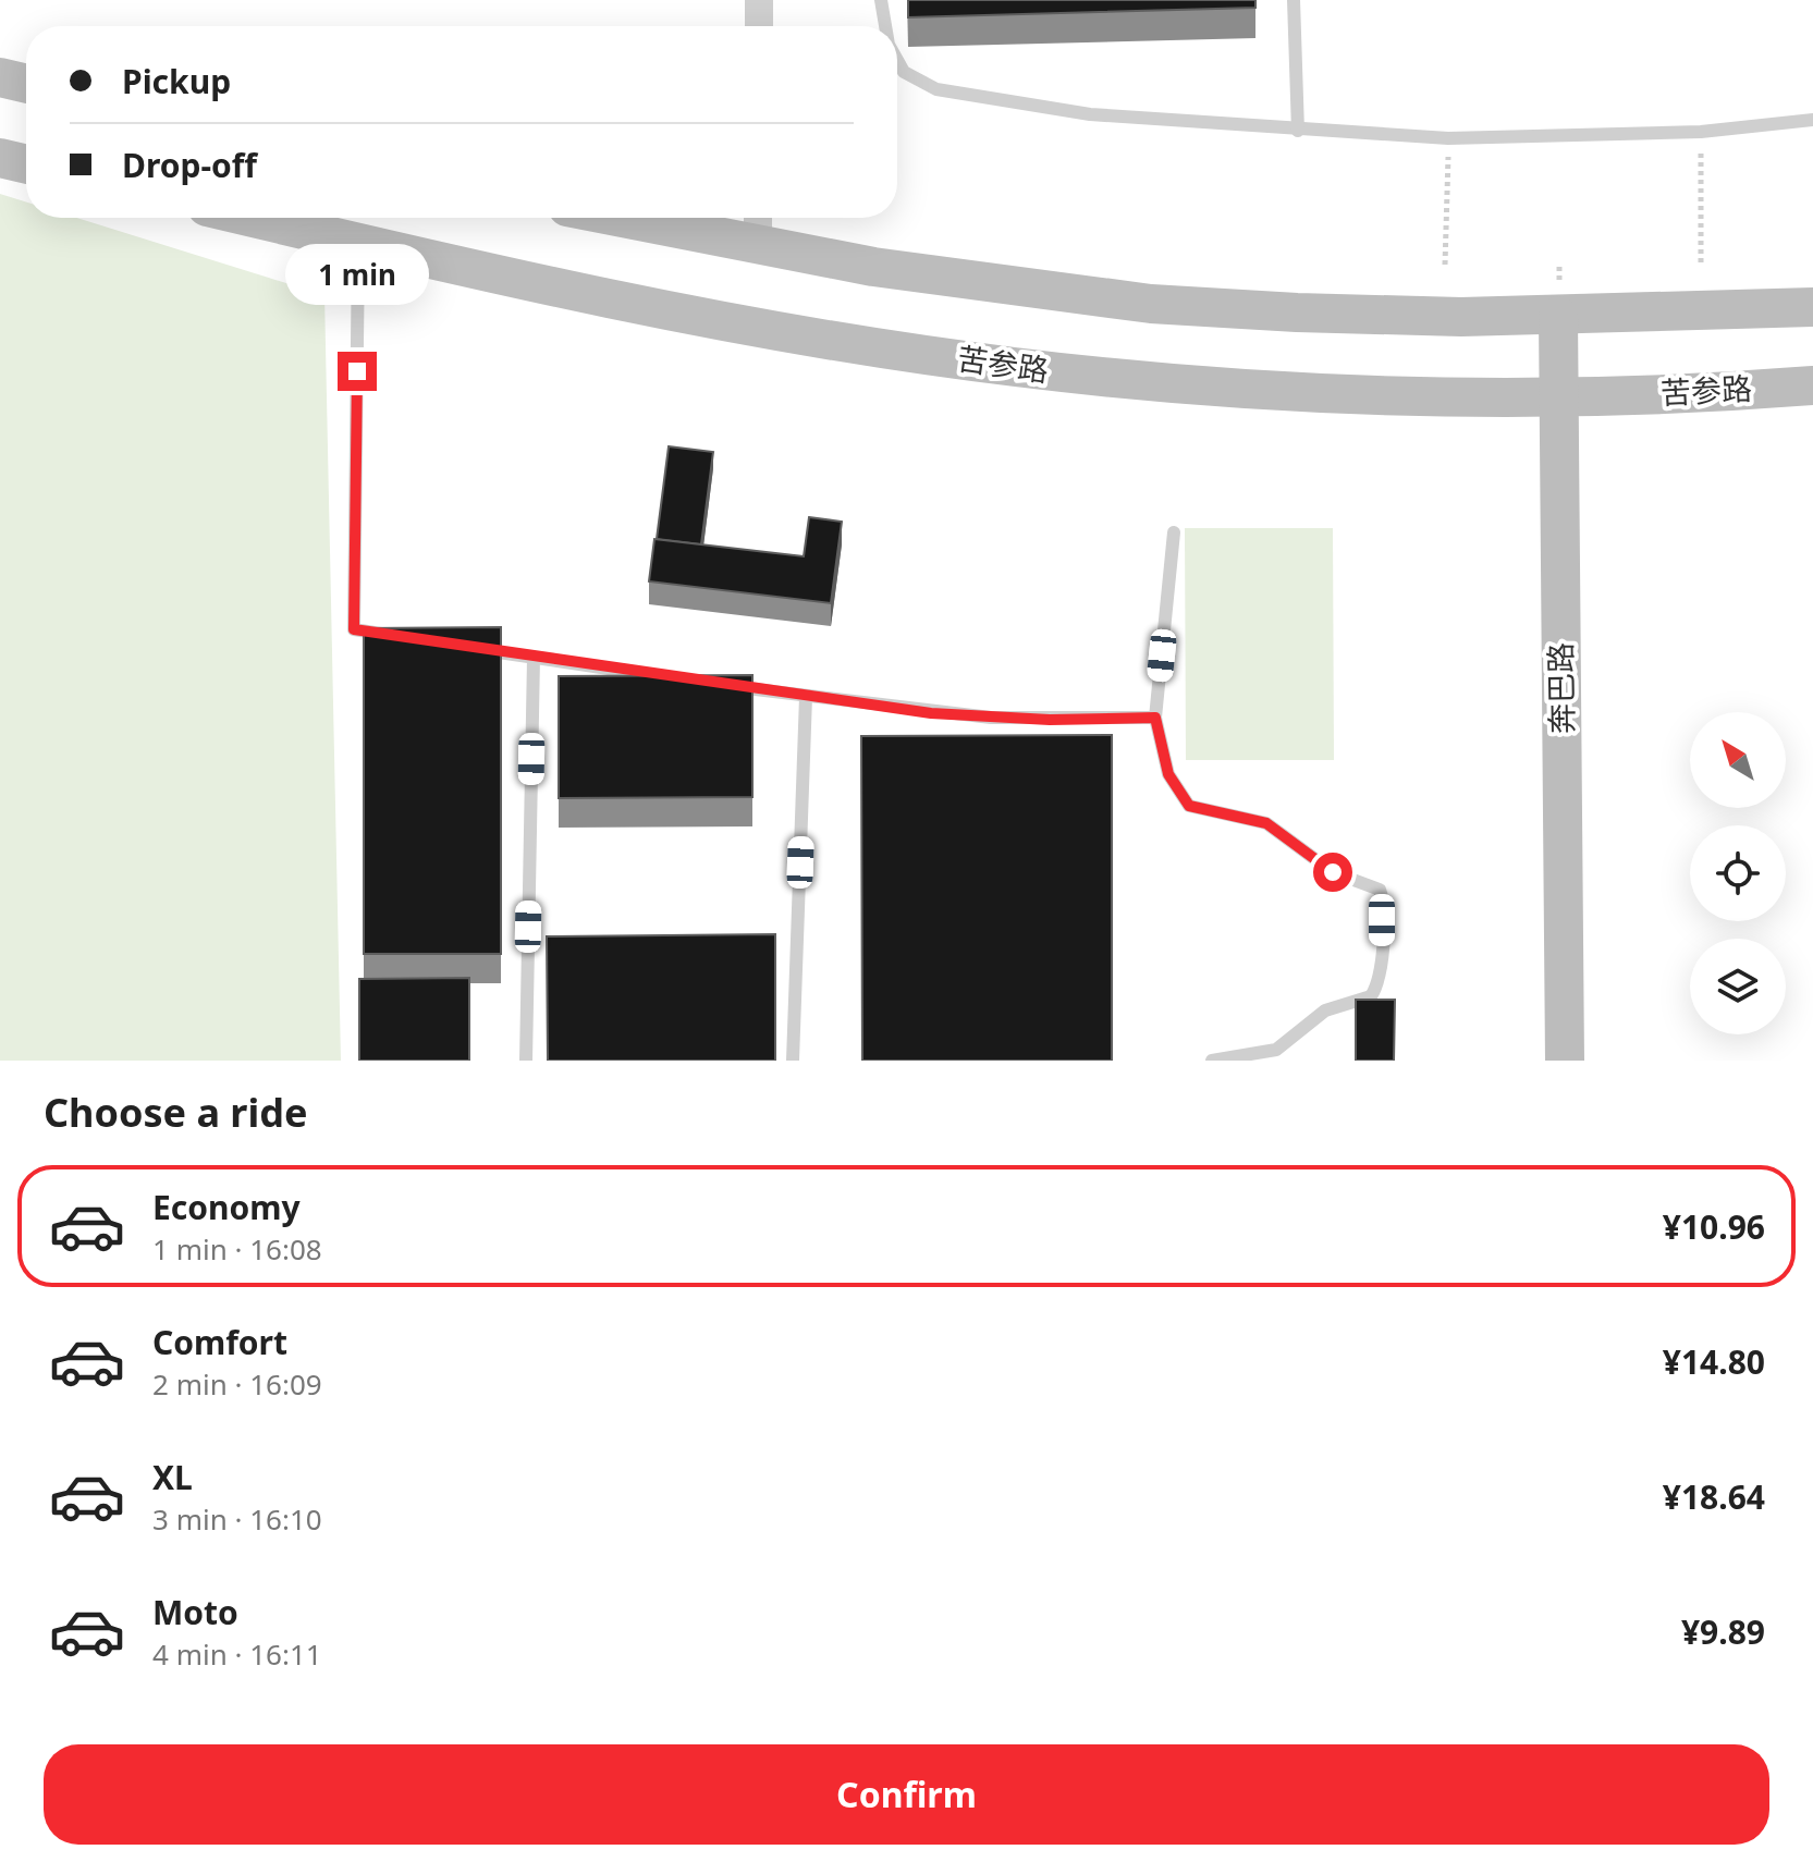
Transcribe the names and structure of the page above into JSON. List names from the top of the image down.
{
  "streets": {
    "street": ["苦参路", "奔巴路"]
  },
  "crossings": [
    ["苦参路", "奔巴路"]
  ],
  "north": "top left",
  "page": {
    "banner": ["Pickup", "Drop-off"],
    "bubble": "1 min",
    "heading": "Choose a ride",
    "list": [
      {
        "name": "Economy",
        "note": "1 min · 16:08",
        "value": "¥10.96"
      },
      {
        "name": "Comfort",
        "note": "2 min · 16:09",
        "value": "¥14.80"
      },
      {
        "name": "XL",
        "note": "3 min · 16:10",
        "value": "¥18.64"
      },
      {
        "name": "Moto",
        "note": "4 min · 16:11",
        "value": "¥9.89"
      }
    ],
    "buttons": "Confirm"
  }
}
